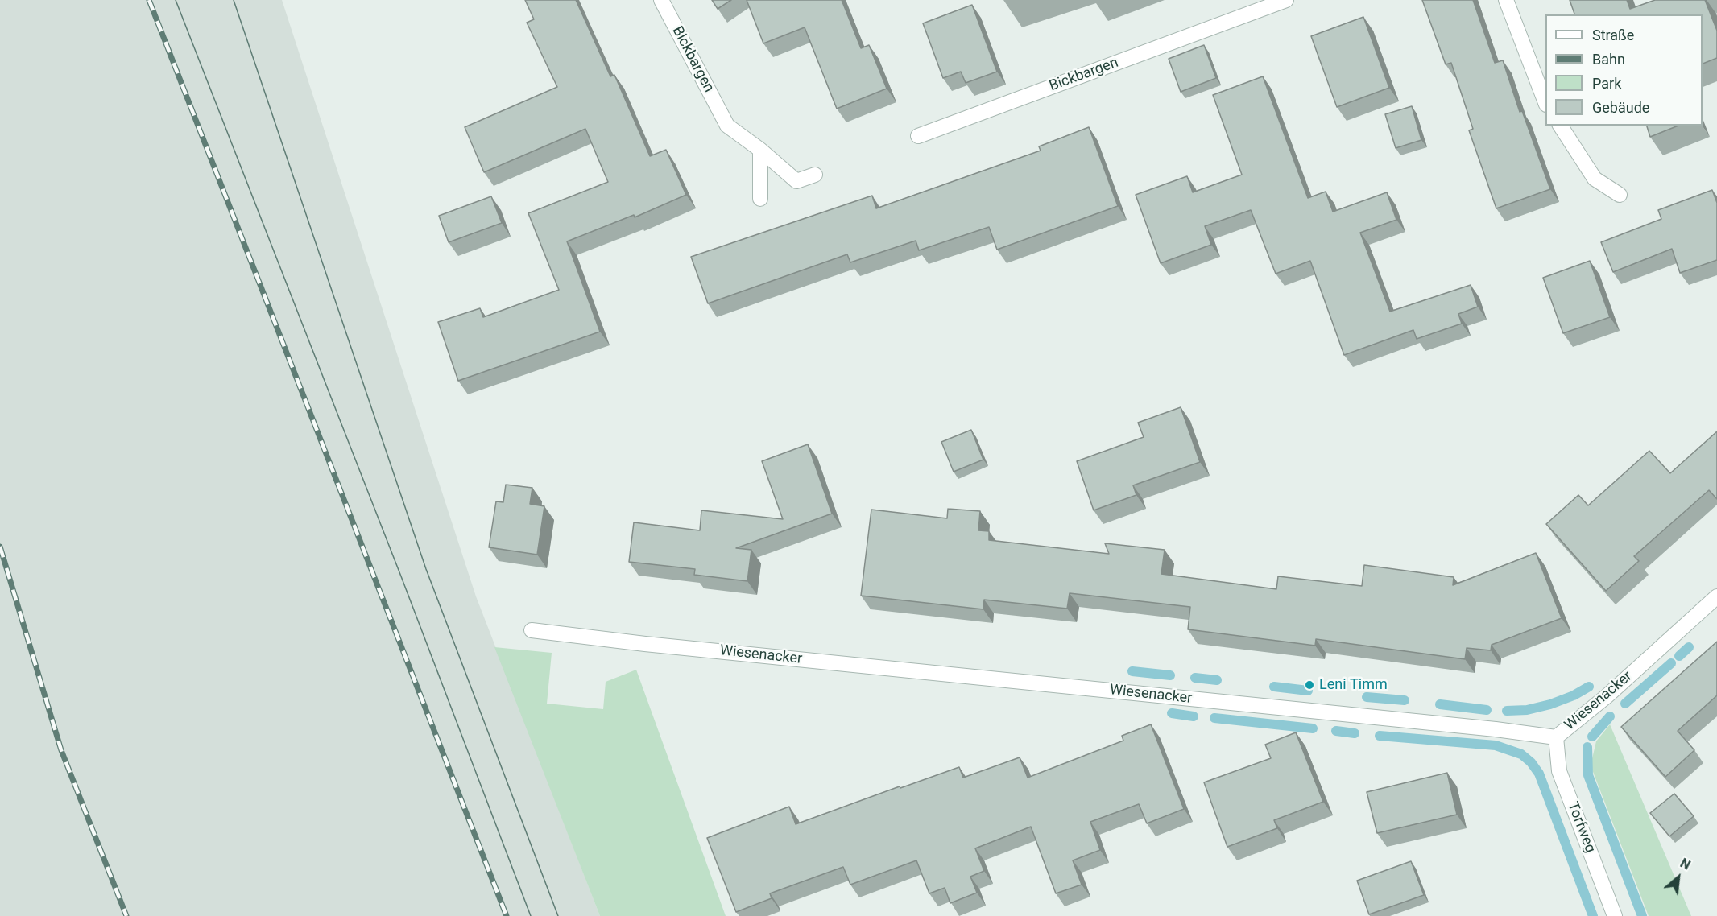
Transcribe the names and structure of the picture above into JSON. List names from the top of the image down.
{
  "streets": {
    "street": ["Bickbargen", "Wiesenacker", "Torfweg"]
  },
  "crossings": [
    ["Wiesenacker", "Torfweg"]
  ],
  "places": ["Leni Timm"],
  "legend": [
    "Straße",
    "Bahn",
    "Park",
    "Gebäude"
  ],
  "north": "top right"
}
